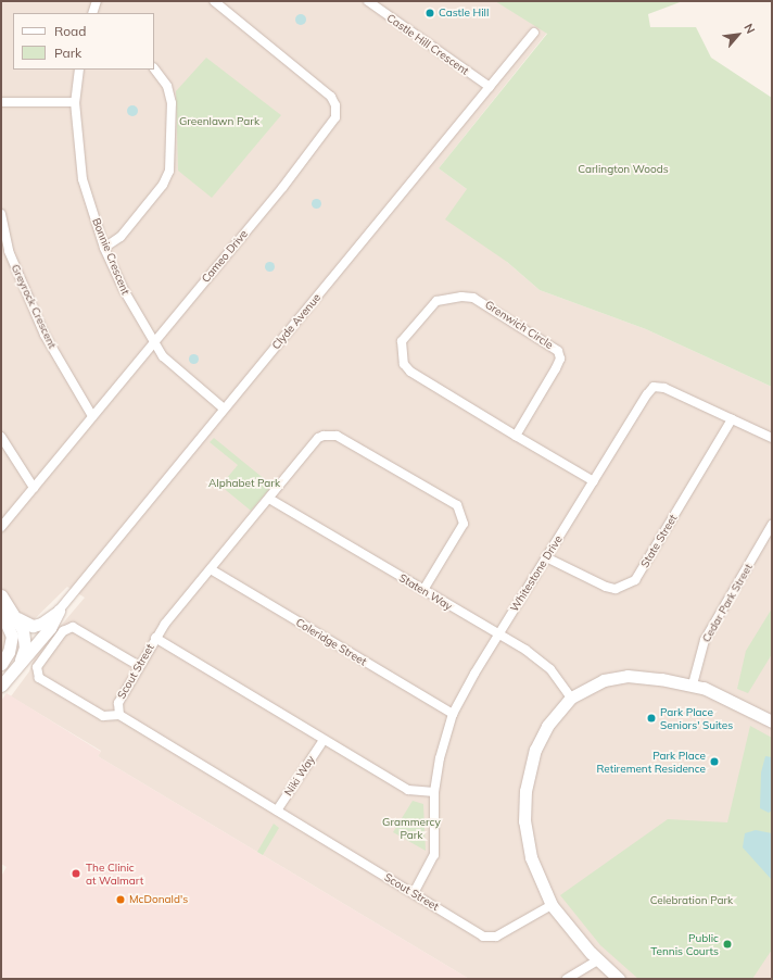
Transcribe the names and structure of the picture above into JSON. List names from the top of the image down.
{
  "streets": {
    "street": [
      "Castle Hill Crescent",
      "Bonnie Crescent",
      "Cameo Drive",
      "Greyrock Crescent",
      "Clyde Avenue",
      "Grenwich Circle",
      "State Street",
      "Whitestone Drive",
      "Staten Way",
      "Cedar Park Street",
      "Coleridge Street",
      "Scout Street",
      "Niki Way"
    ]
  },
  "crossings": [
    ["Castle Hill Crescent", "Clyde Avenue"],
    ["Bonnie Crescent", "Cameo Drive"],
    ["Bonnie Crescent", "Clyde Avenue"],
    ["Cameo Drive", "Greyrock Crescent"],
    ["Grenwich Circle", "Whitestone Drive"],
    ["State Street", "Whitestone Drive"],
    ["Whitestone Drive", "Staten Way"],
    ["Whitestone Drive", "Coleridge Street"],
    ["Whitestone Drive", "Scout Street"],
    ["Staten Way", "Scout Street"],
    ["Coleridge Street", "Scout Street"],
    ["Scout Street", "Niki Way"]
  ],
  "parks": [
    "Greenlawn Park",
    "Carlington Woods",
    "Alphabet Park",
    "Grammercy Park",
    "Celebration Park"
  ],
  "places": [
    "Castle Hill",
    "Park Place Seniors' Suites",
    "Park Place Retirement Residence",
    "The Clinic at Walmart",
    "McDonald's",
    "Public Tennis Courts"
  ],
  "legend": ["Road", "Park"],
  "north": "top right"
}
